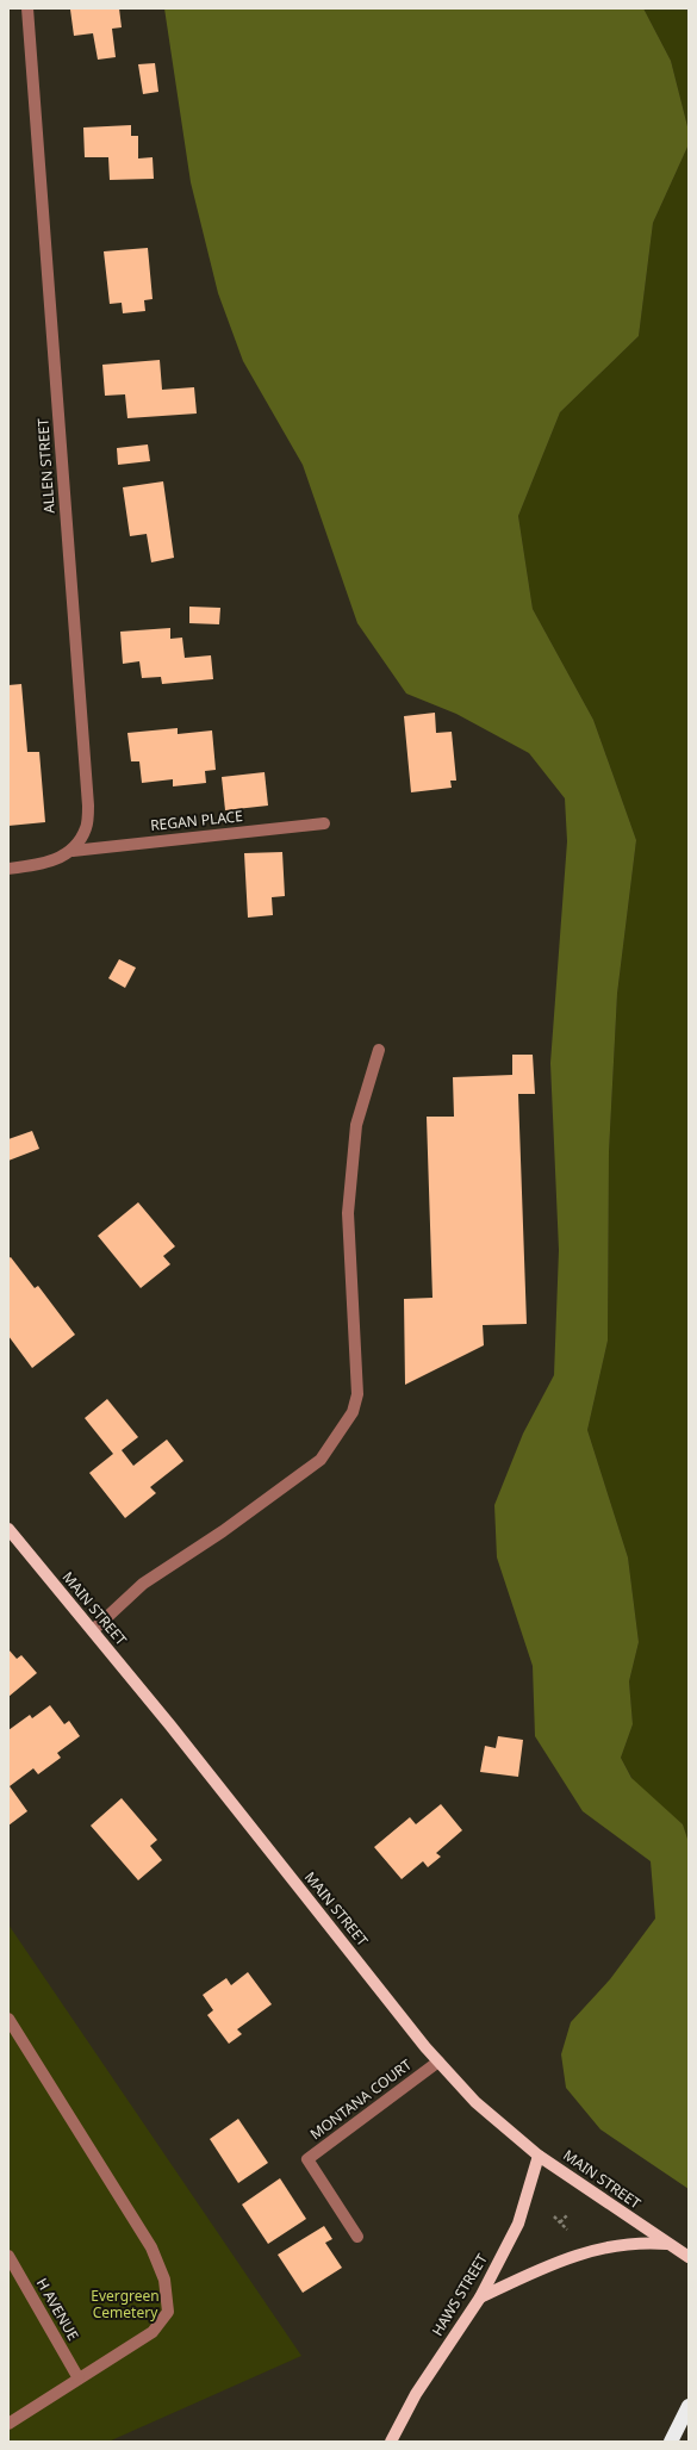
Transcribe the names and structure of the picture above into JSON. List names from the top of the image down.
{
  "streets": {
    "main road": ["MAIN STREET", "HAWS STREET"],
    "street": [
      "ALLEN STREET",
      "REGAN PLACE",
      "MONTANA COURT",
      "H AVENUE"
    ]
  },
  "crossings": [
    ["ALLEN STREET", "REGAN PLACE"],
    ["MAIN STREET", "MONTANA COURT"],
    ["MAIN STREET", "HAWS STREET"]
  ],
  "parks": ["Evergreen Cemetery"]
}
